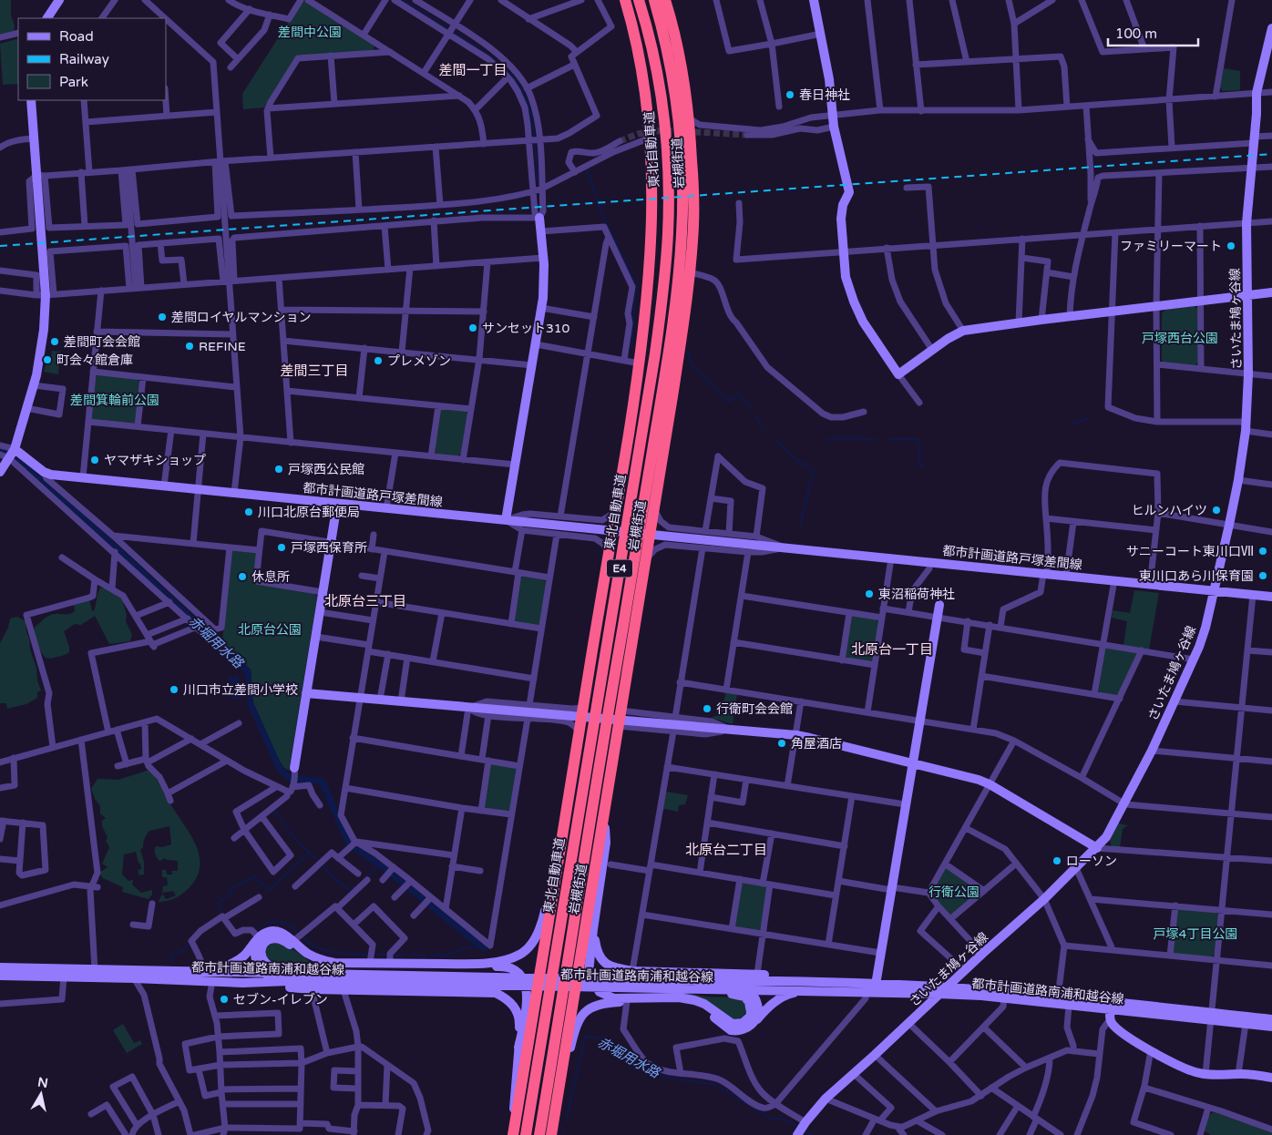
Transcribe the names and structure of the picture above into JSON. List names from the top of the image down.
{
  "streets": {
    "highway": ["東北自動車道", "岩槻街道", "E4"],
    "street": ["さいたま鳩ヶ谷線", "都市計画道路戸塚差間線", "都市計画道路南浦和越谷線"]
  },
  "crossings": [
    ["さいたま鳩ヶ谷線", "都市計画道路戸塚差間線"],
    ["さいたま鳩ヶ谷線", "都市計画道路南浦和越谷線"]
  ],
  "districts": [
    "差間一丁目",
    "差間三丁目",
    "北原台三丁目",
    "北原台一丁目",
    "北原台二丁目"
  ],
  "water": ["赤堀用水路"],
  "parks": [
    "差間中公園",
    "戸塚西台公園",
    "差間箕輪前公園",
    "北原台公園",
    "行衛公園",
    "戸塚4丁目公園"
  ],
  "places": [
    "春日神社",
    "ファミリーマート",
    "差間ロイヤルマンション",
    "サンセット310",
    "差間町会会館",
    "REFINE",
    "町会々館倉庫",
    "プレメゾン",
    "ヤマザキショップ",
    "戸塚西公民館",
    "ヒルンハイツ",
    "川口北原台郵便局",
    "戸塚西保育所",
    "サニーコート東川口Ⅶ",
    "東川口あら川保育園",
    "休息所",
    "東沼稲荷神社",
    "川口市立差間小学校",
    "行衛町会会館",
    "角屋酒店",
    "ローソン",
    "セブン-イレブン"
  ],
  "legend": ["Road", "Railway", "Park"],
  "scale_bar": "100 m",
  "north": "top"
}
